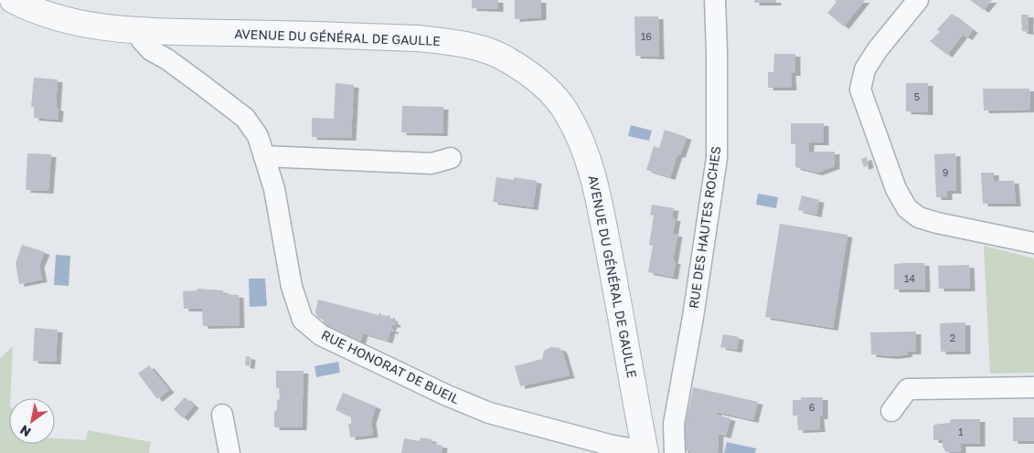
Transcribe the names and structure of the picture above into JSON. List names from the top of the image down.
{
  "streets": {
    "street": ["AVENUE DU GÉNÉRAL DE GAULLE", "RUE DES HAUTES ROCHES", "RUE HONORAT DE BUEIL"]
  },
  "crossings": [
    ["AVENUE DU GÉNÉRAL DE GAULLE", "RUE HONORAT DE BUEIL"]
  ],
  "house_numbers": [
    "16",
    "5",
    "9",
    "14",
    "2",
    "6",
    "1"
  ],
  "north": "bottom left"
}
